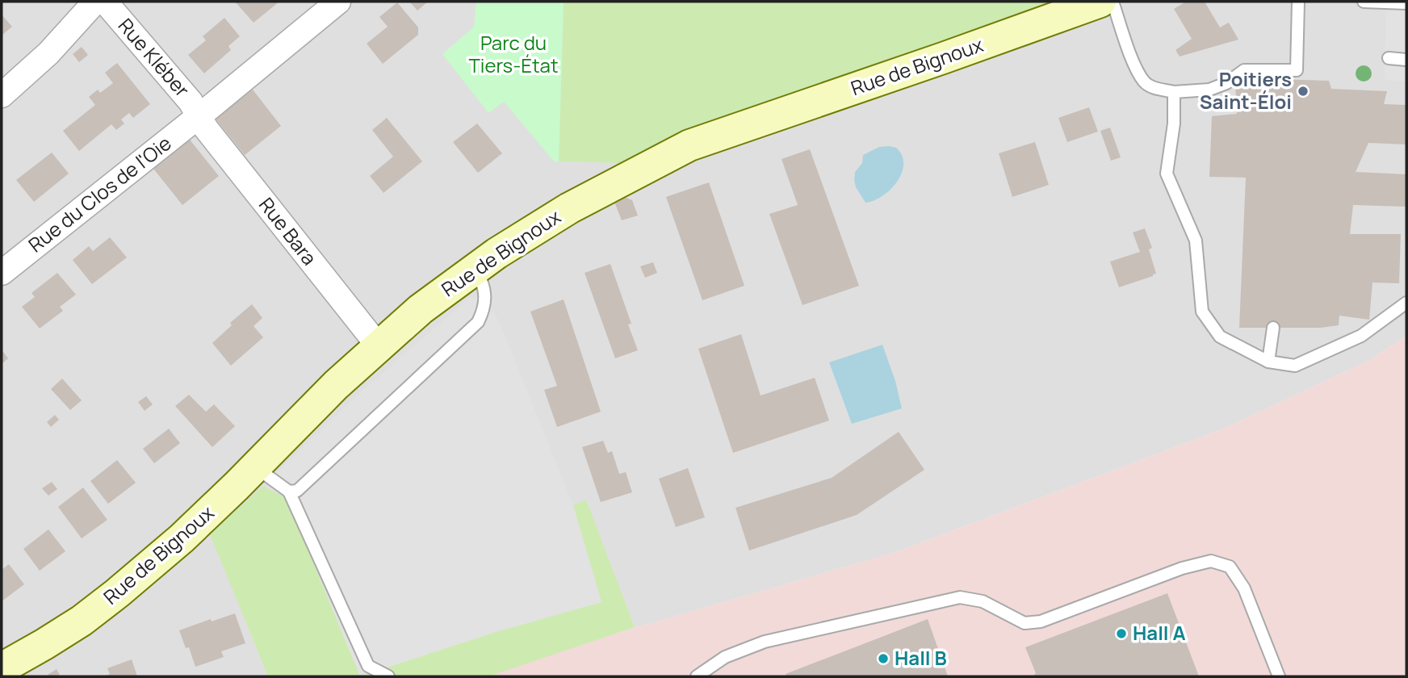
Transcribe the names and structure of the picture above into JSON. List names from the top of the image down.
{
  "streets": {
    "street": [
      "Rue Kléber",
      "Rue de Bignoux",
      "Rue du Clos de l'Oie",
      "Rue Bara"
    ]
  },
  "crossings": [
    ["Rue Kléber", "Rue du Clos de l'Oie"],
    ["Rue Kléber", "Rue Bara"],
    ["Rue de Bignoux", "Rue Bara"],
    ["Rue du Clos de l'Oie", "Rue Bara"]
  ],
  "parks": ["Parc du Tiers-État"],
  "places": ["Poitiers Saint-Éloi", "Hall A", "Hall B"]
}
